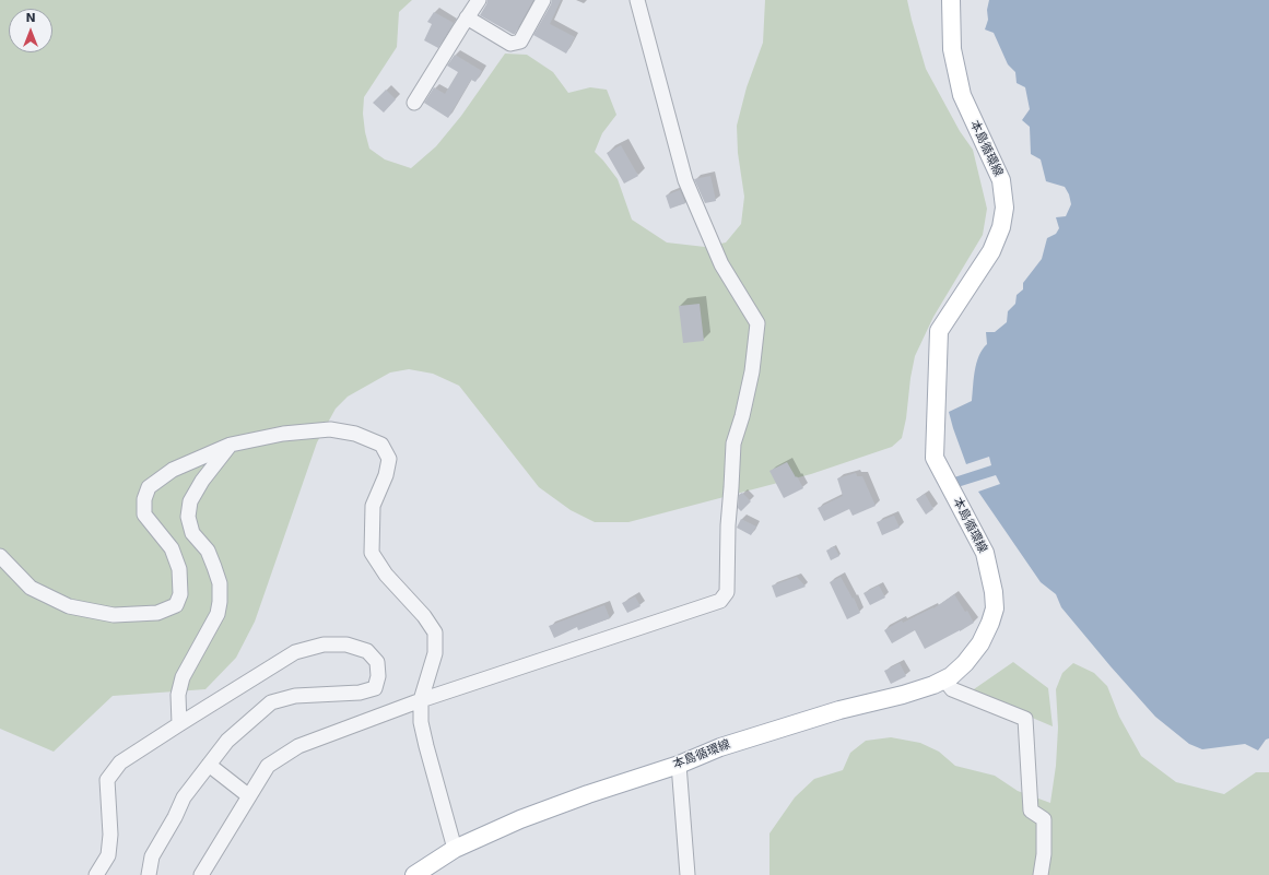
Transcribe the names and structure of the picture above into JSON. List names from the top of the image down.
{
  "streets": {
    "main road": ["本島循環線"]
  },
  "north": "top"
}
